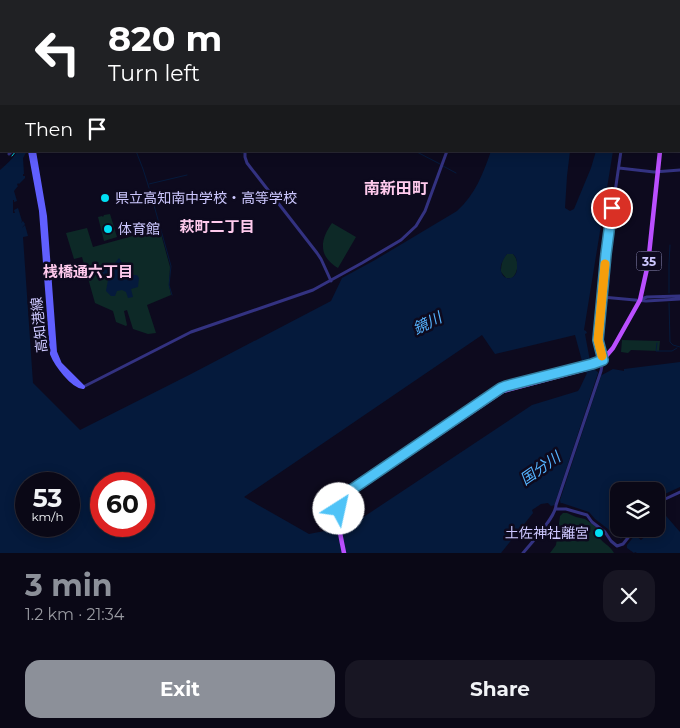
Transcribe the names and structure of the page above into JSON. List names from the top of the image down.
{
  "streets": {
    "main road": ["35", "高知港線"]
  },
  "districts": ["南新田町", "萩町二丁目", "桟橋通六丁目"],
  "water": ["鏡川", "国分川"],
  "places": ["県立高知南中学校・高等学校", "体育館", "土佐神社離宮"],
  "page": {
    "turn": ["820 m", "Turn left"],
    "then": "Then",
    "speed": "53 km/h",
    "limit": "60",
    "heading": ["3 min", "1.2 km · 21:34"],
    "buttons": ["Exit", "Share"]
  }
}
